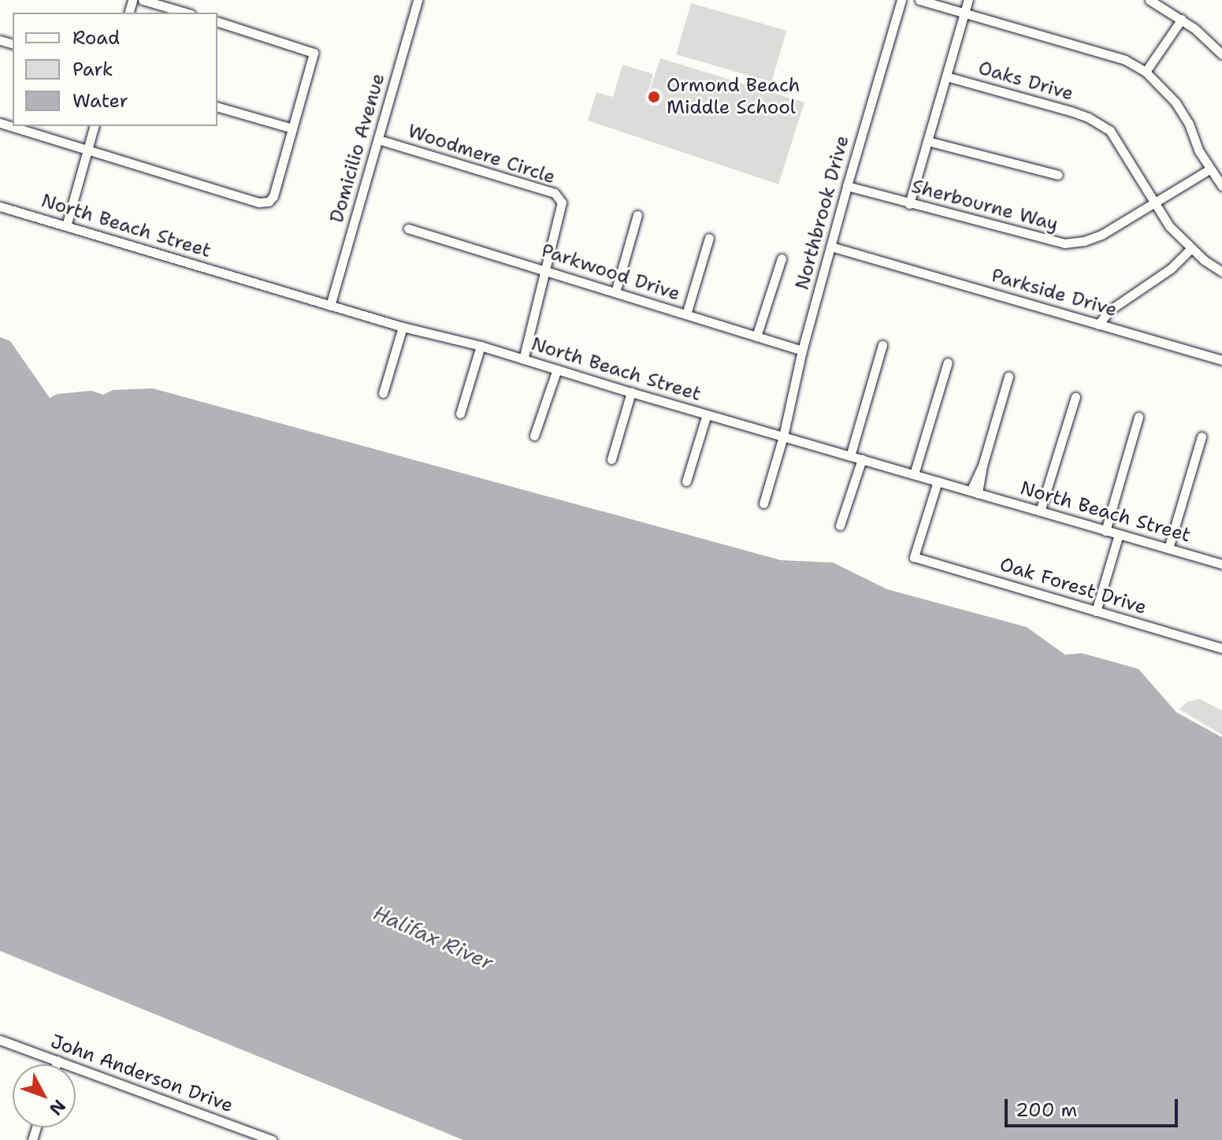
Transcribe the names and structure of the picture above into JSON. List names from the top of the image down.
{
  "streets": {
    "street": [
      "Oaks Drive",
      "Domicilio Avenue",
      "Woodmere Circle",
      "Sherbourne Way",
      "Northbrook Drive",
      "North Beach Street",
      "Parkwood Drive",
      "Parkside Drive",
      "Oak Forest Drive",
      "John Anderson Drive"
    ]
  },
  "crossings": [
    ["Oaks Drive", "Sherbourne Way"],
    ["Domicilio Avenue", "Woodmere Circle"],
    ["Domicilio Avenue", "North Beach Street"],
    ["Woodmere Circle", "North Beach Street"],
    ["Woodmere Circle", "Parkwood Drive"],
    ["Sherbourne Way", "Northbrook Drive"],
    ["Northbrook Drive", "North Beach Street"],
    ["Northbrook Drive", "Parkwood Drive"],
    ["Northbrook Drive", "Parkside Drive"],
    ["North Beach Street", "Oak Forest Drive"]
  ],
  "water": ["Halifax River"],
  "places": ["Ormond Beach Middle School"],
  "legend": ["Road", "Park", "Water"],
  "scale_bar": "200 m",
  "north": "bottom right"
}
